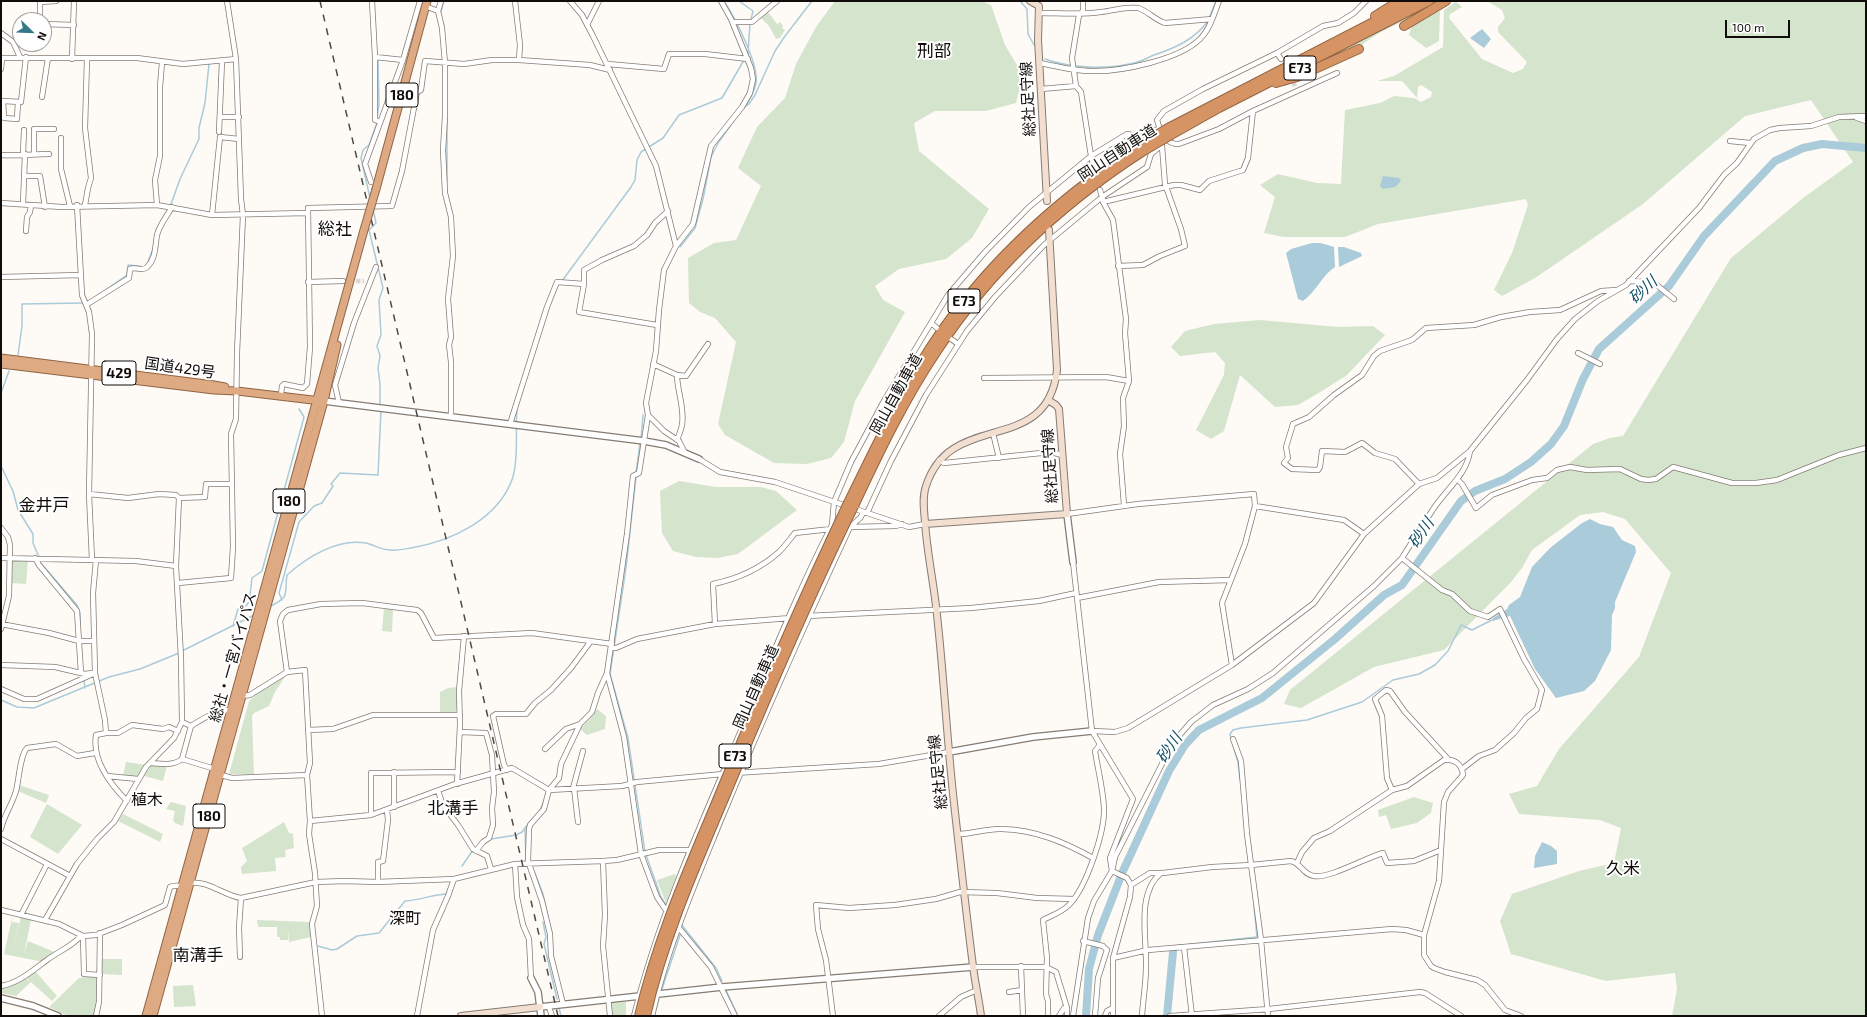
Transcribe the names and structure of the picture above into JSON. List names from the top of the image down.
{
  "streets": {
    "highway": [
      "E73",
      "180",
      "岡山自動車道",
      "国道429号",
      "429",
      "総社・一宮バイパス"
    ],
    "main road": ["総社足守線"]
  },
  "crossings": [
    ["国道429号", "総社・一宮バイパス"]
  ],
  "districts": [
    "刑部",
    "総社",
    "金井戸",
    "植木",
    "北溝手",
    "久米",
    "深町",
    "南溝手"
  ],
  "water": ["砂川"],
  "scale_bar": "100 m",
  "north": "bottom right"
}
